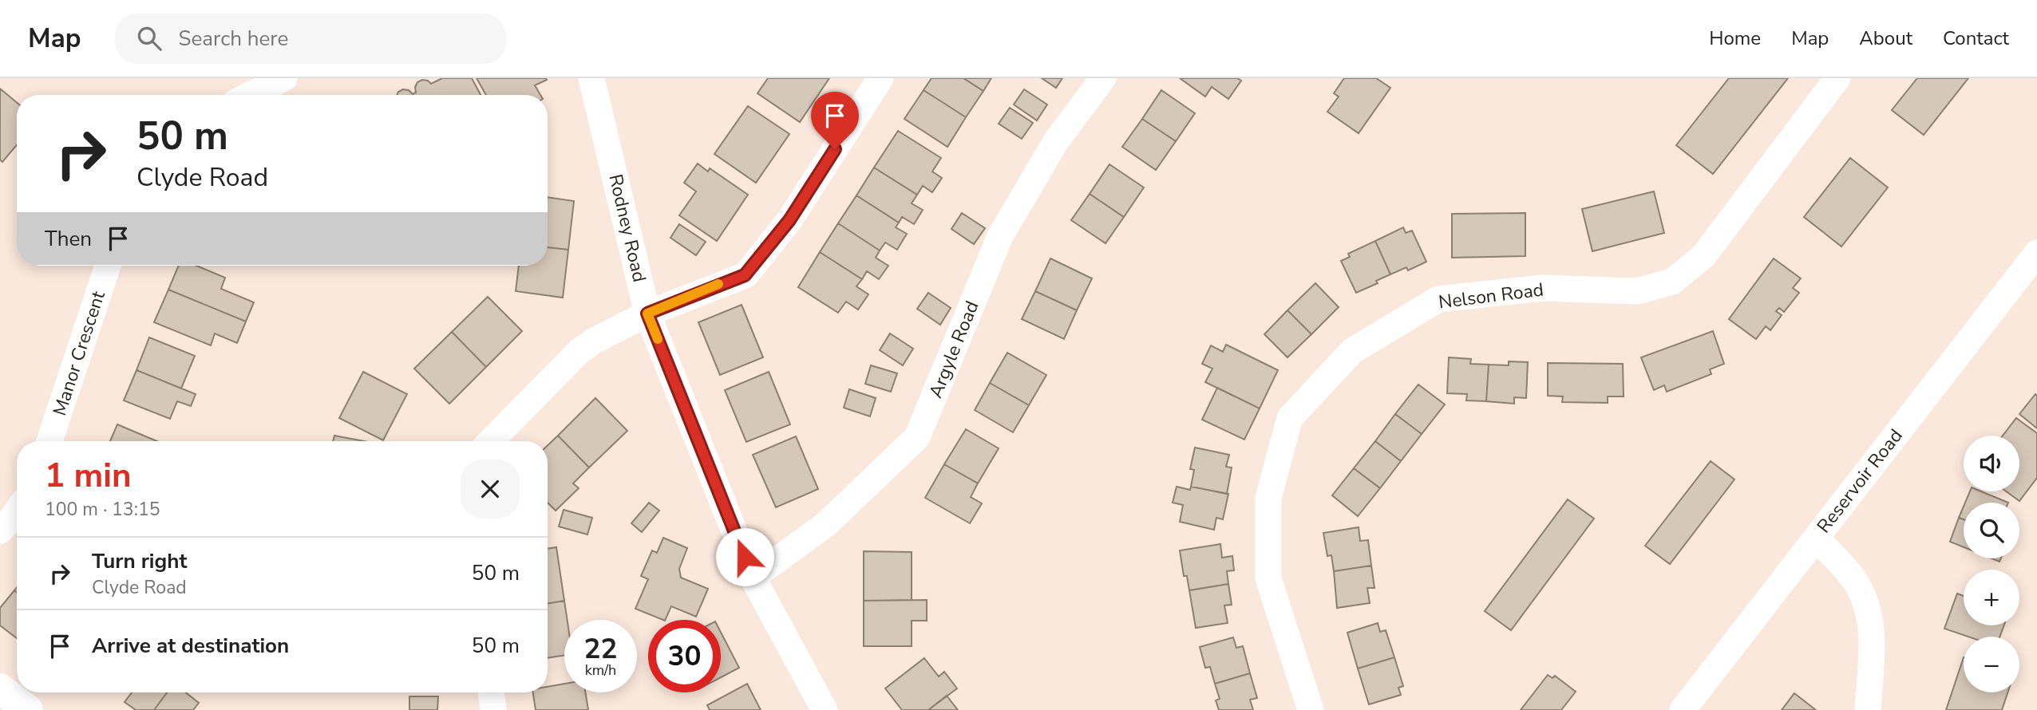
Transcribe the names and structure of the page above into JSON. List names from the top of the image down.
{
  "streets": {
    "street": [
      "Rodney Road",
      "Nelson Road",
      "Argyle Road",
      "Manor Crescent",
      "Reservoir Road"
    ]
  },
  "crossings": [
    ["Rodney Road", "Argyle Road"]
  ],
  "page": {
    "header": "Map",
    "search": "Search here",
    "nav": [
      "Home",
      "Map",
      "About",
      "Contact"
    ],
    "turn": ["50 m", "Clyde Road"],
    "then": "Then",
    "map_buttons": ["+", "−"],
    "heading": ["1 min", "100 m · 13:15"],
    "list": [
      {
        "name": "Turn right",
        "note": "Clyde Road",
        "value": "50 m"
      },
      {
        "name": "Arrive at destination",
        "value": "50 m"
      }
    ],
    "speed": "22 km/h",
    "limit": "30"
  }
}
